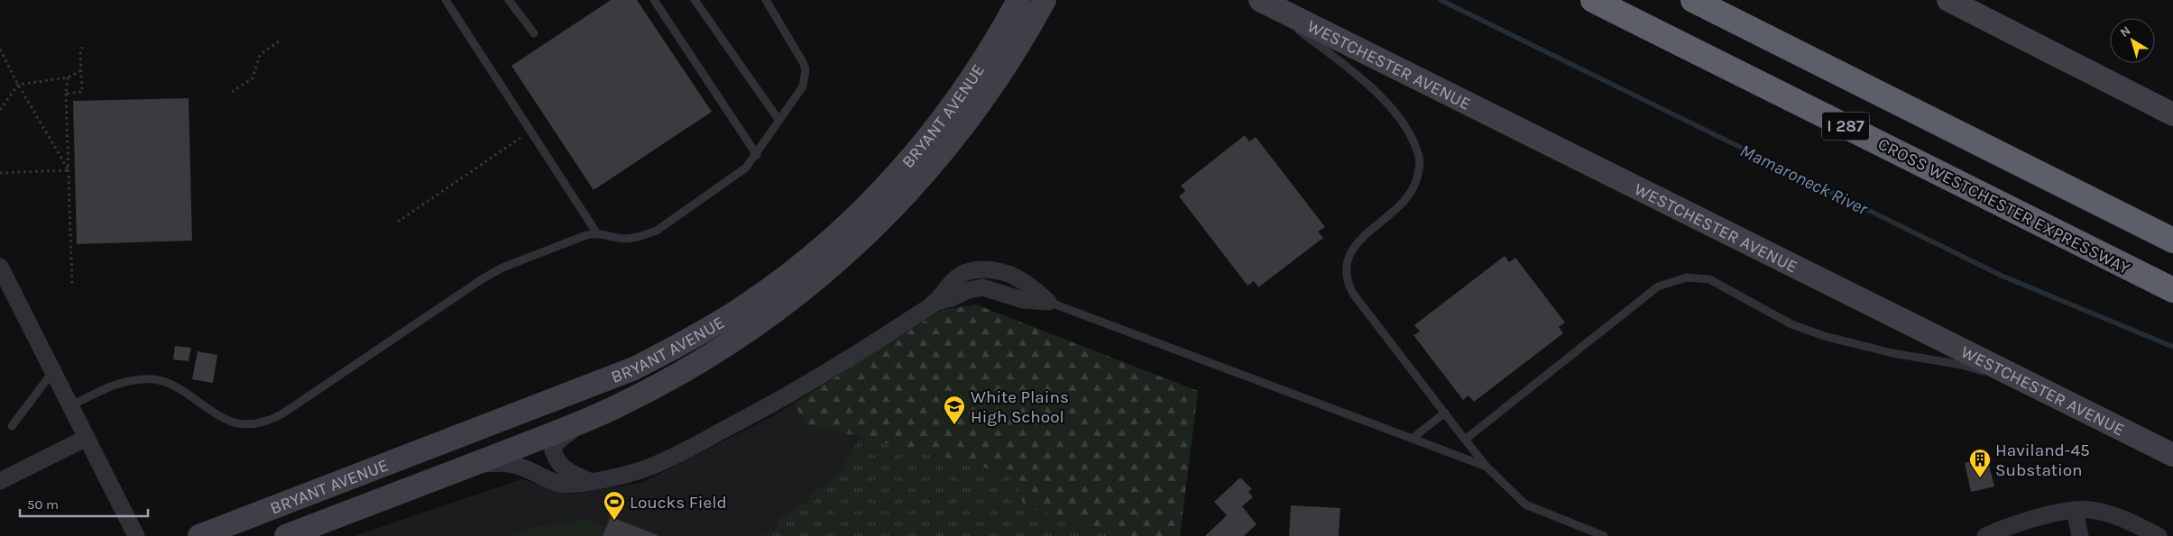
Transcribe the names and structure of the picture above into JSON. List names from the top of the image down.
{
  "streets": {
    "highway": ["I 287", "CROSS WESTCHESTER EXPRESSWAY"],
    "main road": ["WESTCHESTER AVENUE", "BRYANT AVENUE"]
  },
  "water": ["Mamaroneck River"],
  "places": {
    "school or university": ["White Plains High School"],
    "building": ["Haviland-45 Substation"],
    "sports": ["Loucks Field"]
  },
  "scale_bar": "50 m",
  "north": "top left"
}
